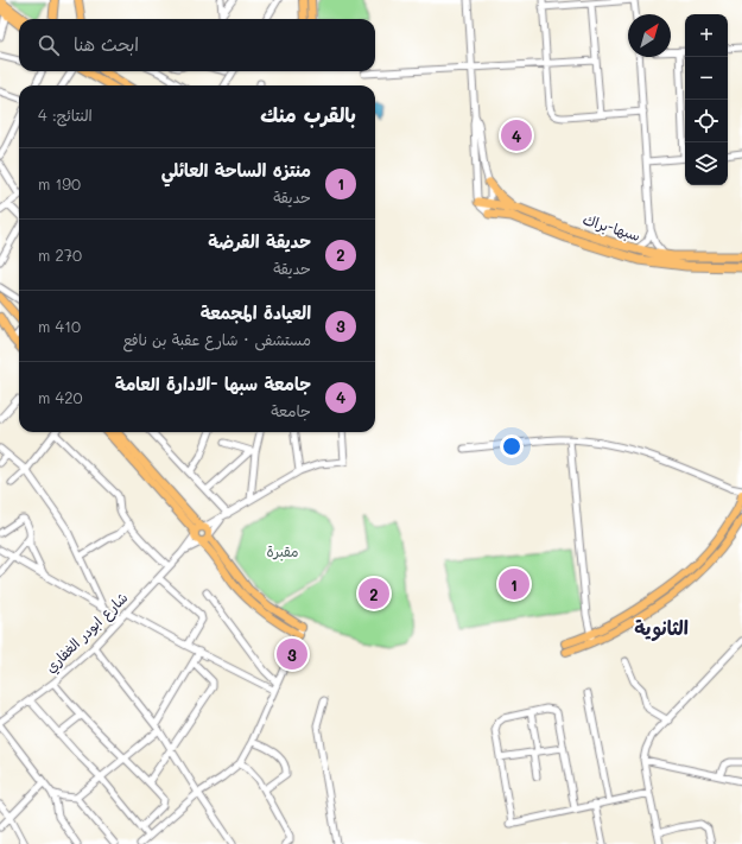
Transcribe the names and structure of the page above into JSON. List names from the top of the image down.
{
  "streets": {
    "highway": ["سبها-براك"],
    "street": ["شارع ابودر الغفاري"]
  },
  "districts": ["الثانوية"],
  "parks": ["مقبرة"],
  "north": "top right",
  "page": {
    "map_buttons": ["+", "−"],
    "search": "ابحث هنا",
    "heading": ["بالقرب منك", "النتائج: 4"],
    "pins": [
      "4",
      "1",
      "2",
      "3"
    ],
    "list": [
      {
        "mark": "1",
        "name": "منتزه الساحة العائلي",
        "note": "حديقة",
        "value": "190 m"
      },
      {
        "mark": "2",
        "name": "حديقة القرضة",
        "note": "حديقة",
        "value": "270 m"
      },
      {
        "mark": "3",
        "name": "العيادة المجمعة",
        "note": "مستشفى · شارع عقبة بن نافع",
        "value": "410 m"
      },
      {
        "mark": "4",
        "name": "جامعة سبها -الادارة العامة",
        "note": "جامعة",
        "value": "420 m"
      }
    ]
  }
}
